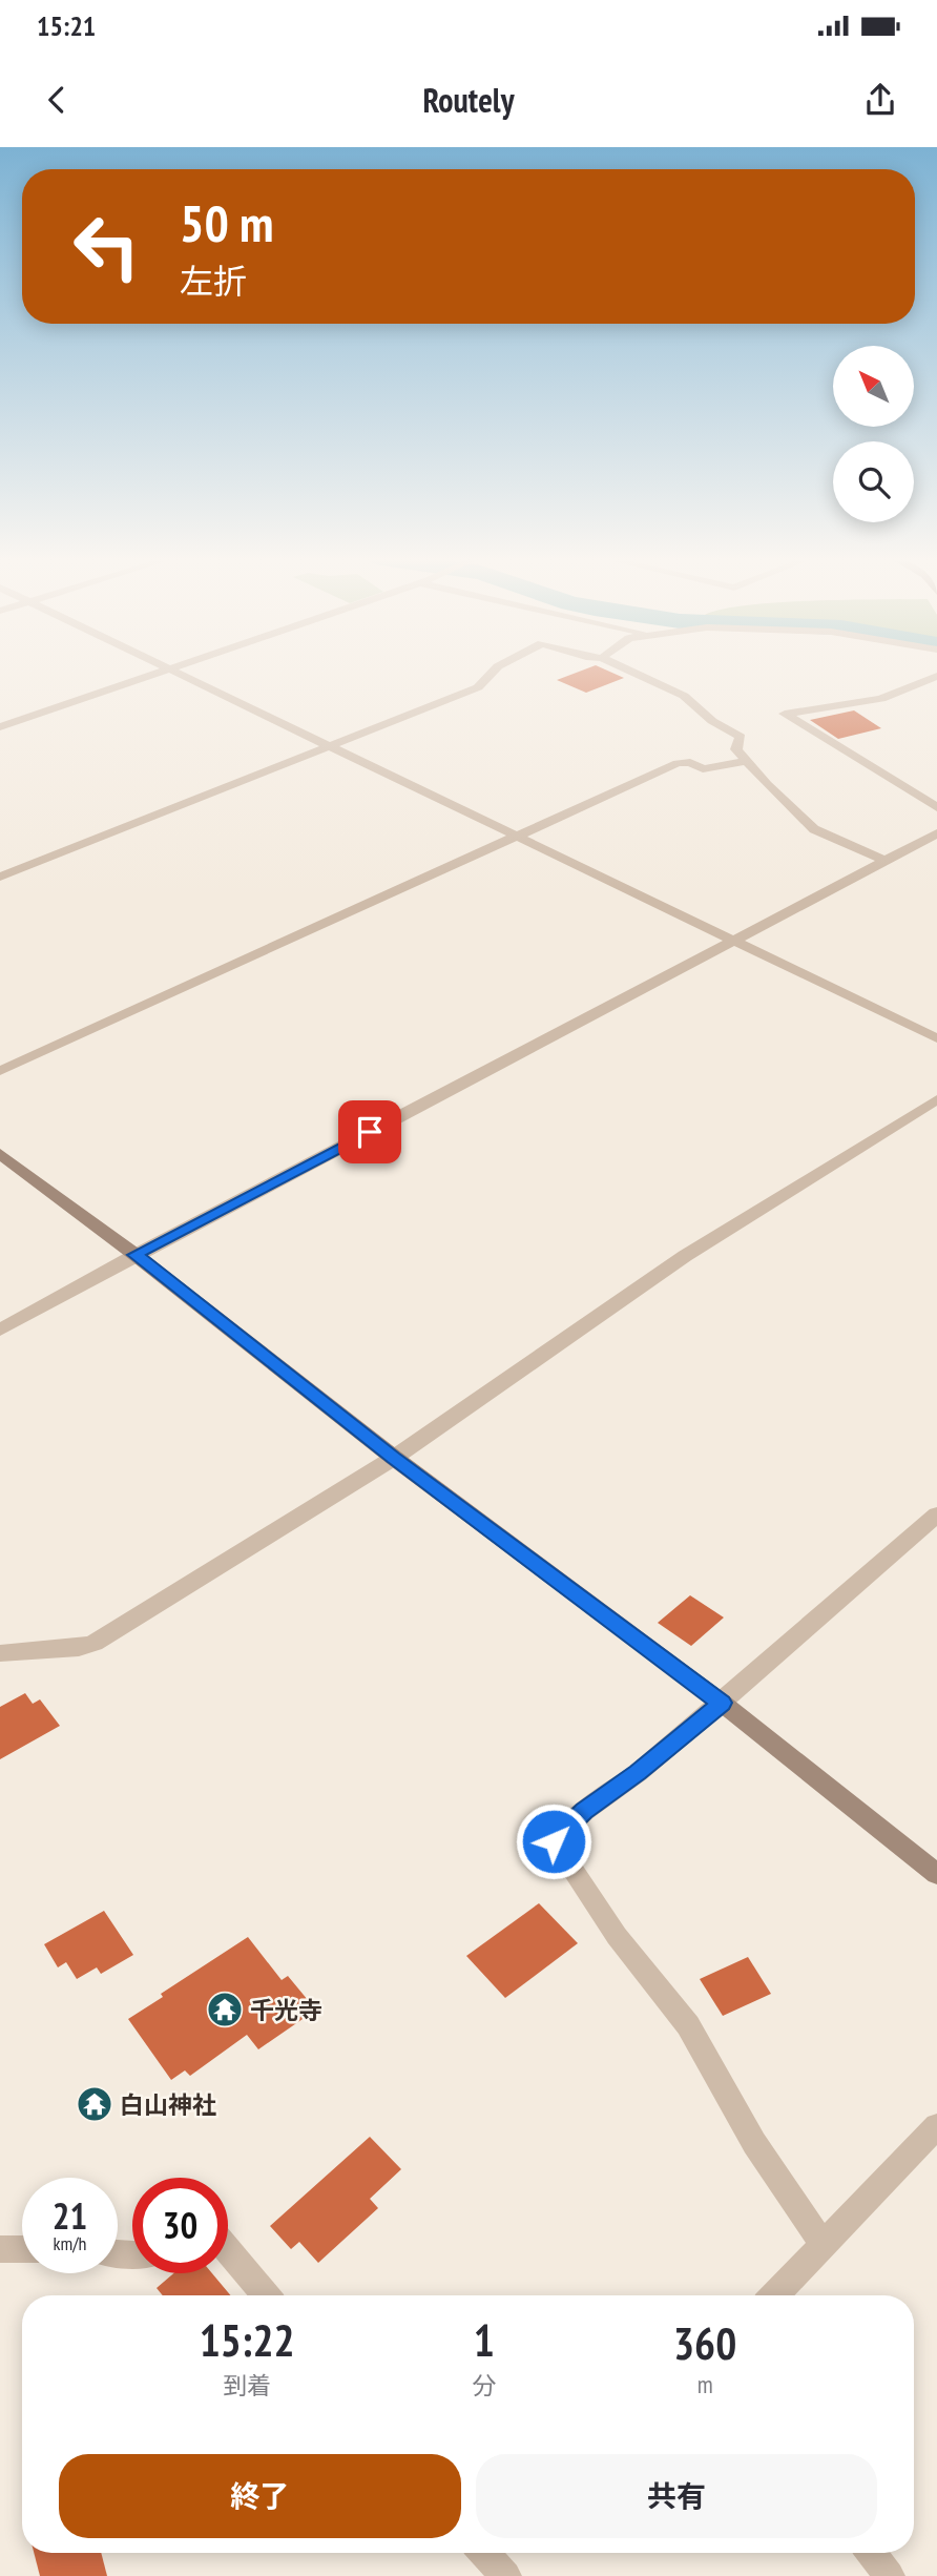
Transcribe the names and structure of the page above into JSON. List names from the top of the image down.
{
  "places": {
    "temple": ["千光寺", "白山神社"]
  },
  "north": "top left",
  "page": {
    "status": "15:21",
    "header": "Routely",
    "turn": ["50 m", "左折"],
    "speed": "21 km/h",
    "limit": "30",
    "eta": [
      "15:22",
      "到着",
      "1",
      "分",
      "360",
      "m"
    ],
    "buttons": ["終了", "共有"]
  }
}
